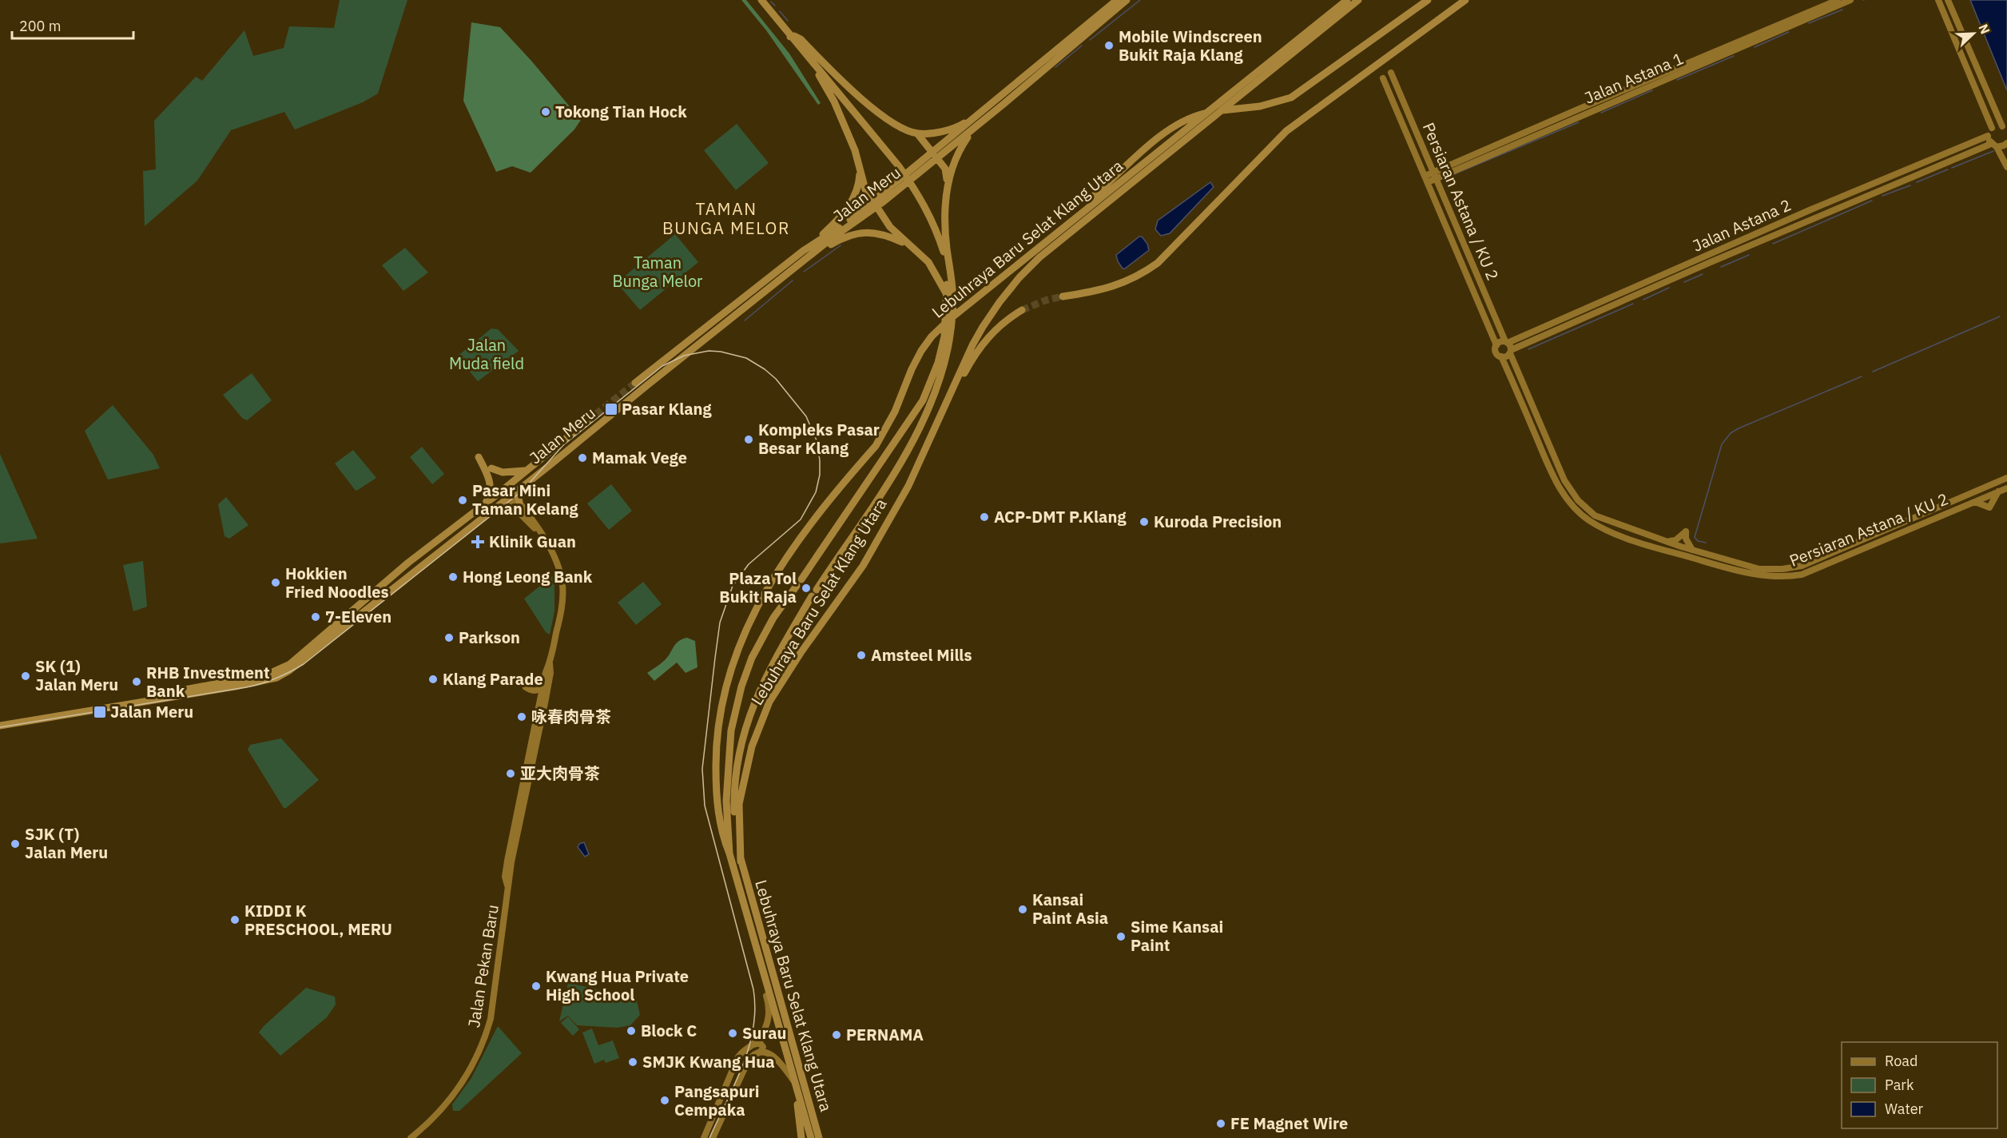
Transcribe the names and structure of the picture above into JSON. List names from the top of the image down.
{
  "streets": {
    "highway": ["Jalan Meru", "Lebuhraya Baru Selat Klang Utara"],
    "street": [
      "Jalan Astana 1",
      "Persiaran Astana / KU 2",
      "Jalan Astana 2",
      "Jalan Pekan Baru"
    ]
  },
  "crossings": [
    ["Jalan Astana 1", "Persiaran Astana / KU 2"],
    ["Jalan Meru", "Jalan Pekan Baru"],
    ["Persiaran Astana / KU 2", "Jalan Astana 2"]
  ],
  "districts": ["TAMAN BUNGA MELOR"],
  "parks": ["Taman Bunga Melor", "Jalan Muda field"],
  "places": {
    "other": [
      "Mobile Windscreen Bukit Raja Klang",
      "Tokong Tian Hock",
      "Kompleks Pasar Besar Klang",
      "Mamak Vege",
      "Pasar Mini Taman Kelang",
      "ACP-DMT P.Klang",
      "Kuroda Precision",
      "Hong Leong Bank",
      "Hokkien Fried Noodles",
      "Plaza Tol Bukit Raja",
      "7-Eleven",
      "Parkson",
      "Amsteel Mills",
      "SK (1) Jalan Meru",
      "Klang Parade",
      "RHB Investment Bank",
      "咏春肉骨茶",
      "亚大肉骨茶",
      "SJK (T) Jalan Meru",
      "Kansai Paint Asia",
      "KIDDI K PRESCHOOL, MERU",
      "Sime Kansai Paint",
      "Kwang Hua Private High School",
      "Block C",
      "Surau",
      "PERNAMA",
      "SMJK Kwang Hua",
      "Pangsapuri Cempaka",
      "FE Magnet Wire"
    ],
    "transit": ["Pasar Klang", "Jalan Meru"],
    "health": ["Klinik Guan"]
  },
  "legend": ["Road", "Park", "Water"],
  "scale_bar": "200 m",
  "north": "top right"
}
